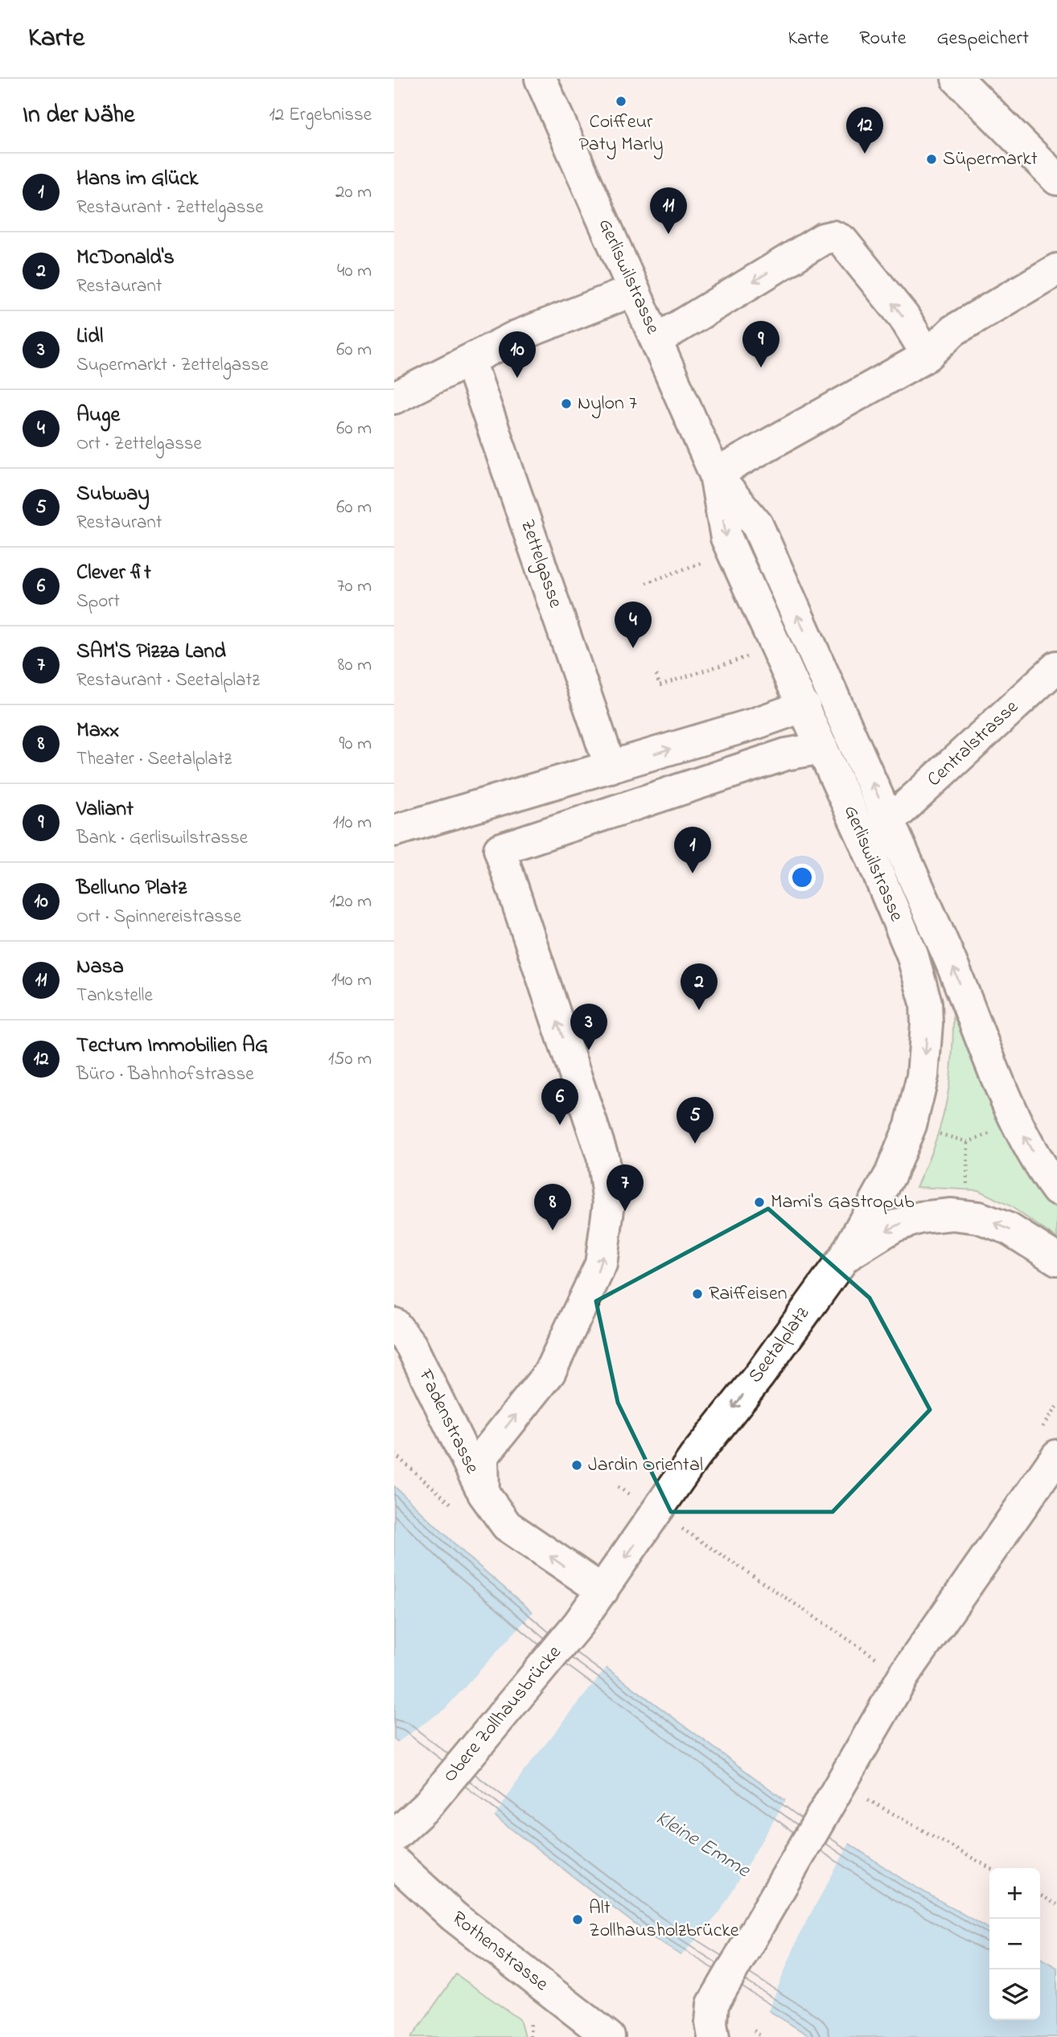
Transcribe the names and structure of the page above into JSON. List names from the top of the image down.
{
  "streets": {
    "main road": [
      "Gerliswilstrasse",
      "Zettelgasse",
      "Centralstrasse",
      "Seetalplatz",
      "Fadenstrasse",
      "Obere Zollhausbrücke",
      "Rothenstrasse"
    ]
  },
  "crossings": [
    ["Gerliswilstrasse", "Centralstrasse"],
    ["Gerliswilstrasse", "Seetalplatz"],
    ["Seetalplatz", "Fadenstrasse"],
    ["Seetalplatz", "Obere Zollhausbrücke"]
  ],
  "one_way": ["Seetalplatz", "Fadenstrasse"],
  "water": ["Kleine Emme"],
  "places": [
    "Coiffeur Paty Marly",
    "Süpermarkt",
    "Nylon 7",
    "Mami's Gastropub",
    "Raiffeisen",
    "Jardin Oriental",
    "Alt Zollhausholzbrücke"
  ],
  "page": {
    "header": "Karte",
    "nav": ["Karte", "Route", "Gespeichert"],
    "heading": ["In der Nähe", "12 Ergebnisse"],
    "pins": [
      "12",
      "11",
      "9",
      "10",
      "4",
      "1",
      "2",
      "3",
      "6",
      "5",
      "7",
      "8"
    ],
    "list": [
      {
        "mark": "1",
        "name": "Hans im Glück",
        "note": "Restaurant · Zettelgasse",
        "value": "20 m"
      },
      {
        "mark": "2",
        "name": "McDonald's",
        "note": "Restaurant",
        "value": "40 m"
      },
      {
        "mark": "3",
        "name": "Lidl",
        "note": "Supermarkt · Zettelgasse",
        "value": "60 m"
      },
      {
        "mark": "4",
        "name": "Auge",
        "note": "Ort · Zettelgasse",
        "value": "60 m"
      },
      {
        "mark": "5",
        "name": "Subway",
        "note": "Restaurant",
        "value": "60 m"
      },
      {
        "mark": "6",
        "name": "Clever fit",
        "note": "Sport",
        "value": "70 m"
      },
      {
        "mark": "7",
        "name": "SAM'S Pizza Land",
        "note": "Restaurant · Seetalplatz",
        "value": "80 m"
      },
      {
        "mark": "8",
        "name": "Maxx",
        "note": "Theater · Seetalplatz",
        "value": "90 m"
      },
      {
        "mark": "9",
        "name": "Valiant",
        "note": "Bank · Gerliswilstrasse",
        "value": "110 m"
      },
      {
        "mark": "10",
        "name": "Belluno Platz",
        "note": "Ort · Spinnereistrasse",
        "value": "120 m"
      },
      {
        "mark": "11",
        "name": "Nasa",
        "note": "Tankstelle",
        "value": "140 m"
      },
      {
        "mark": "12",
        "name": "Tectum Immobilien AG",
        "note": "Büro · Bahnhofstrasse",
        "value": "150 m"
      }
    ],
    "map_buttons": ["+", "−"]
  }
}
